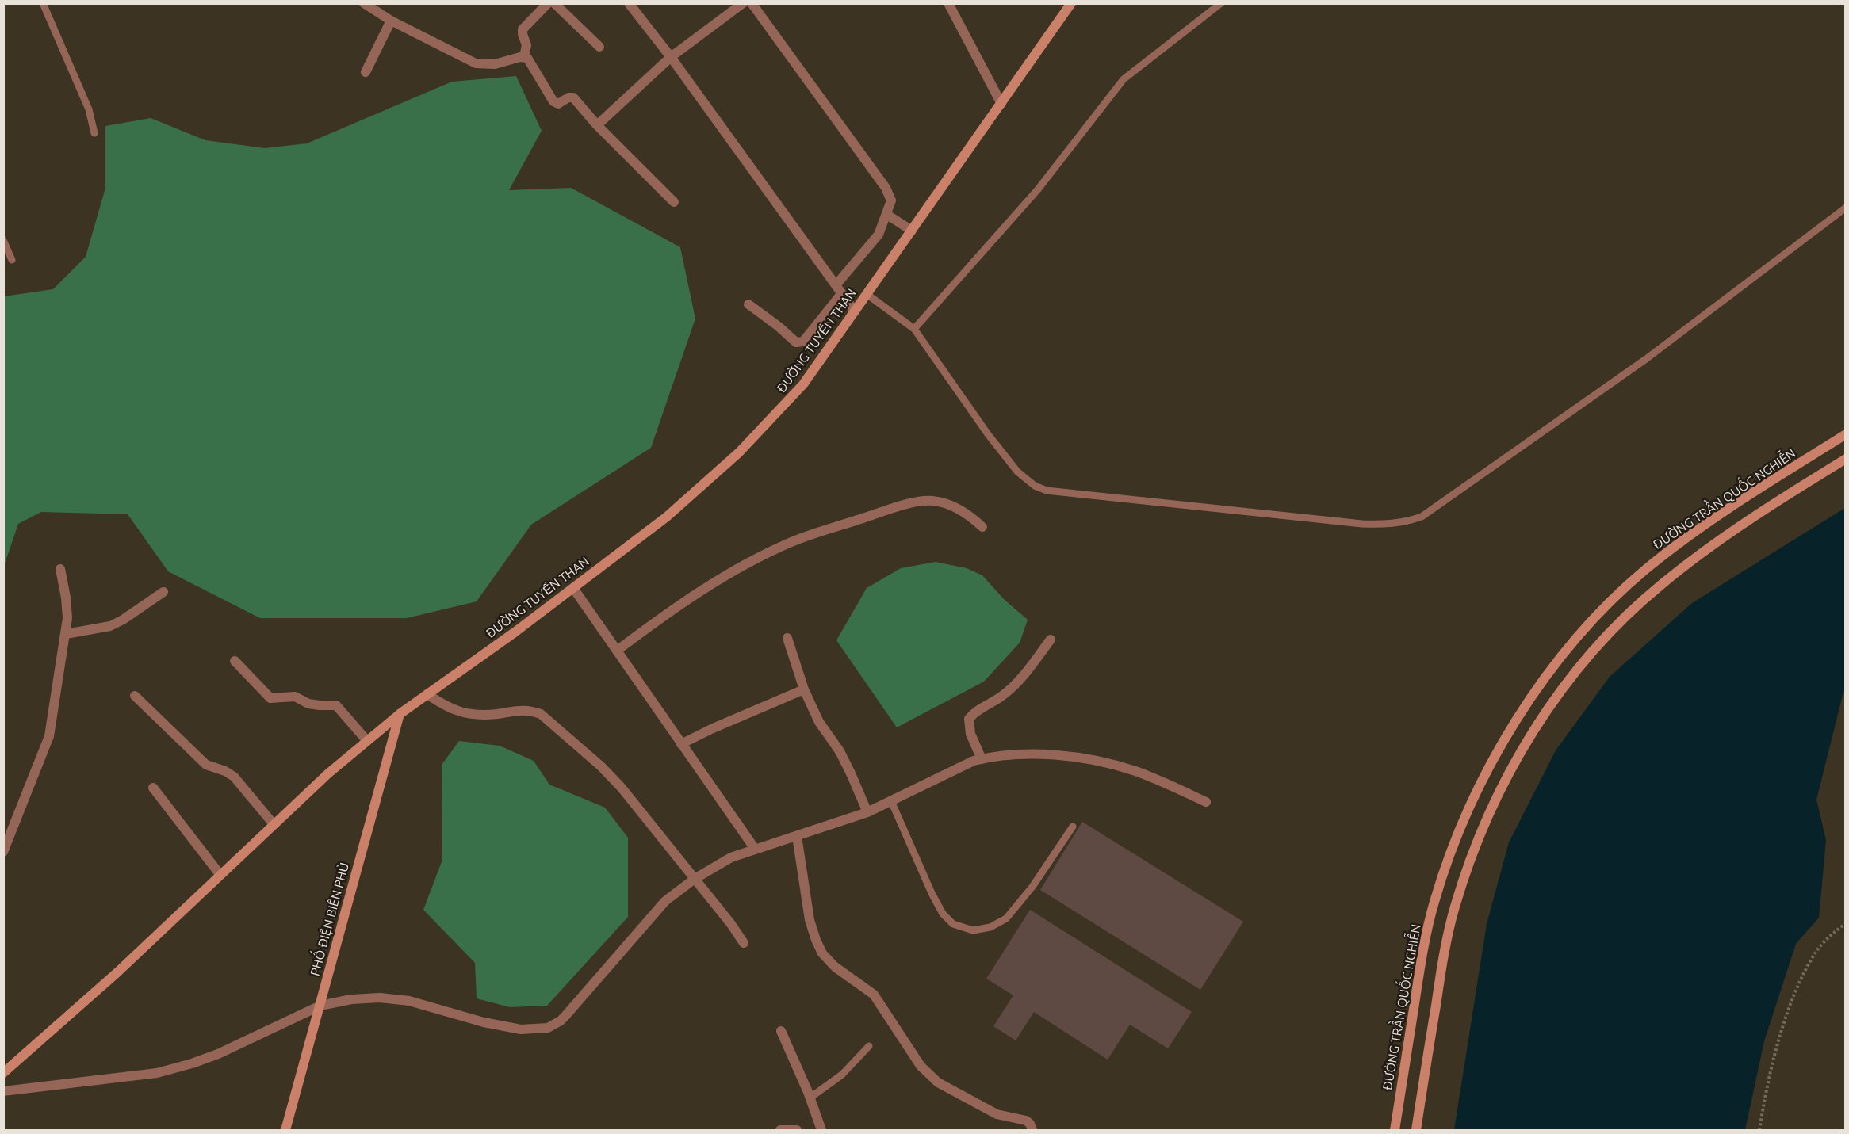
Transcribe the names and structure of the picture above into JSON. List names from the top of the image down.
{
  "streets": {
    "street": ["ĐƯỜNG TUYỂN THAN", "ĐƯỜNG TRẦN QUỐC NGHIỄN", "PHỐ ĐIỆN BIÊN PHỦ"]
  },
  "crossings": [
    ["ĐƯỜNG TUYỂN THAN", "PHỐ ĐIỆN BIÊN PHỦ"]
  ]
}
